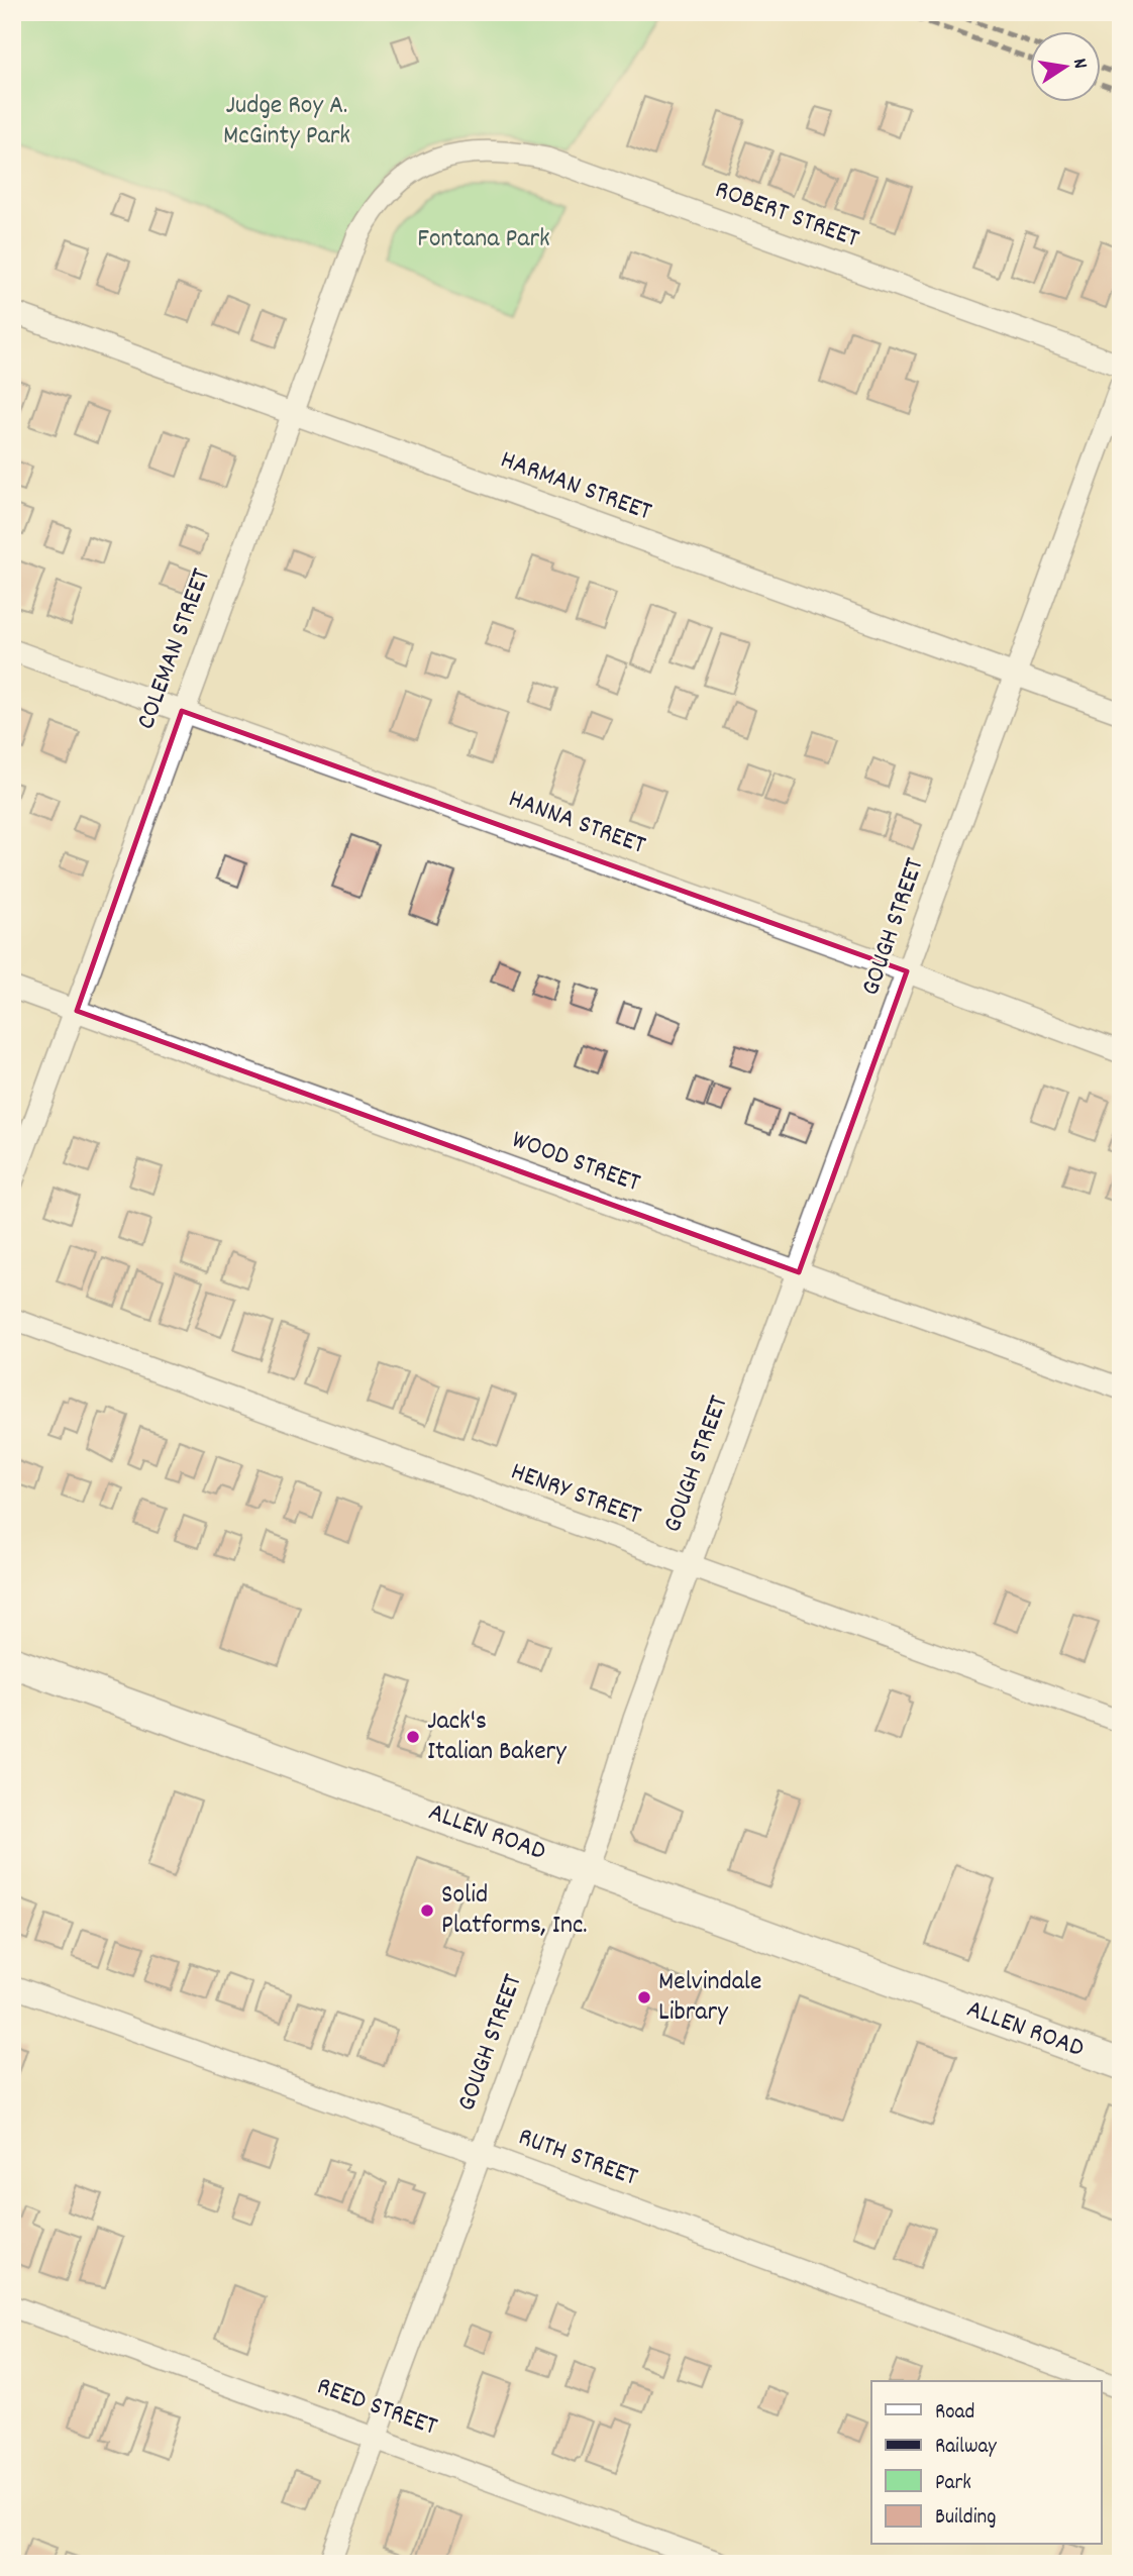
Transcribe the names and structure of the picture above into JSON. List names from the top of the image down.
{
  "streets": {
    "main road": ["ALLEN ROAD"],
    "street": [
      "ROBERT STREET",
      "HARMAN STREET",
      "COLEMAN STREET",
      "HANNA STREET",
      "GOUGH STREET",
      "WOOD STREET",
      "HENRY STREET",
      "RUTH STREET",
      "REED STREET"
    ]
  },
  "crossings": [
    ["ROBERT STREET", "COLEMAN STREET"],
    ["HARMAN STREET", "COLEMAN STREET"],
    ["HARMAN STREET", "GOUGH STREET"],
    ["COLEMAN STREET", "HANNA STREET"],
    ["COLEMAN STREET", "WOOD STREET"],
    ["HANNA STREET", "GOUGH STREET"],
    ["GOUGH STREET", "WOOD STREET"],
    ["GOUGH STREET", "HENRY STREET"],
    ["GOUGH STREET", "ALLEN ROAD"],
    ["GOUGH STREET", "RUTH STREET"],
    ["GOUGH STREET", "REED STREET"]
  ],
  "parks": ["Judge Roy A. McGinty Park", "Fontana Park"],
  "places": ["Jack's Italian Bakery", "Solid Platforms, Inc.", "Melvindale Library"],
  "legend": [
    "Road",
    "Railway",
    "Park",
    "Building"
  ],
  "north": "right"
}
